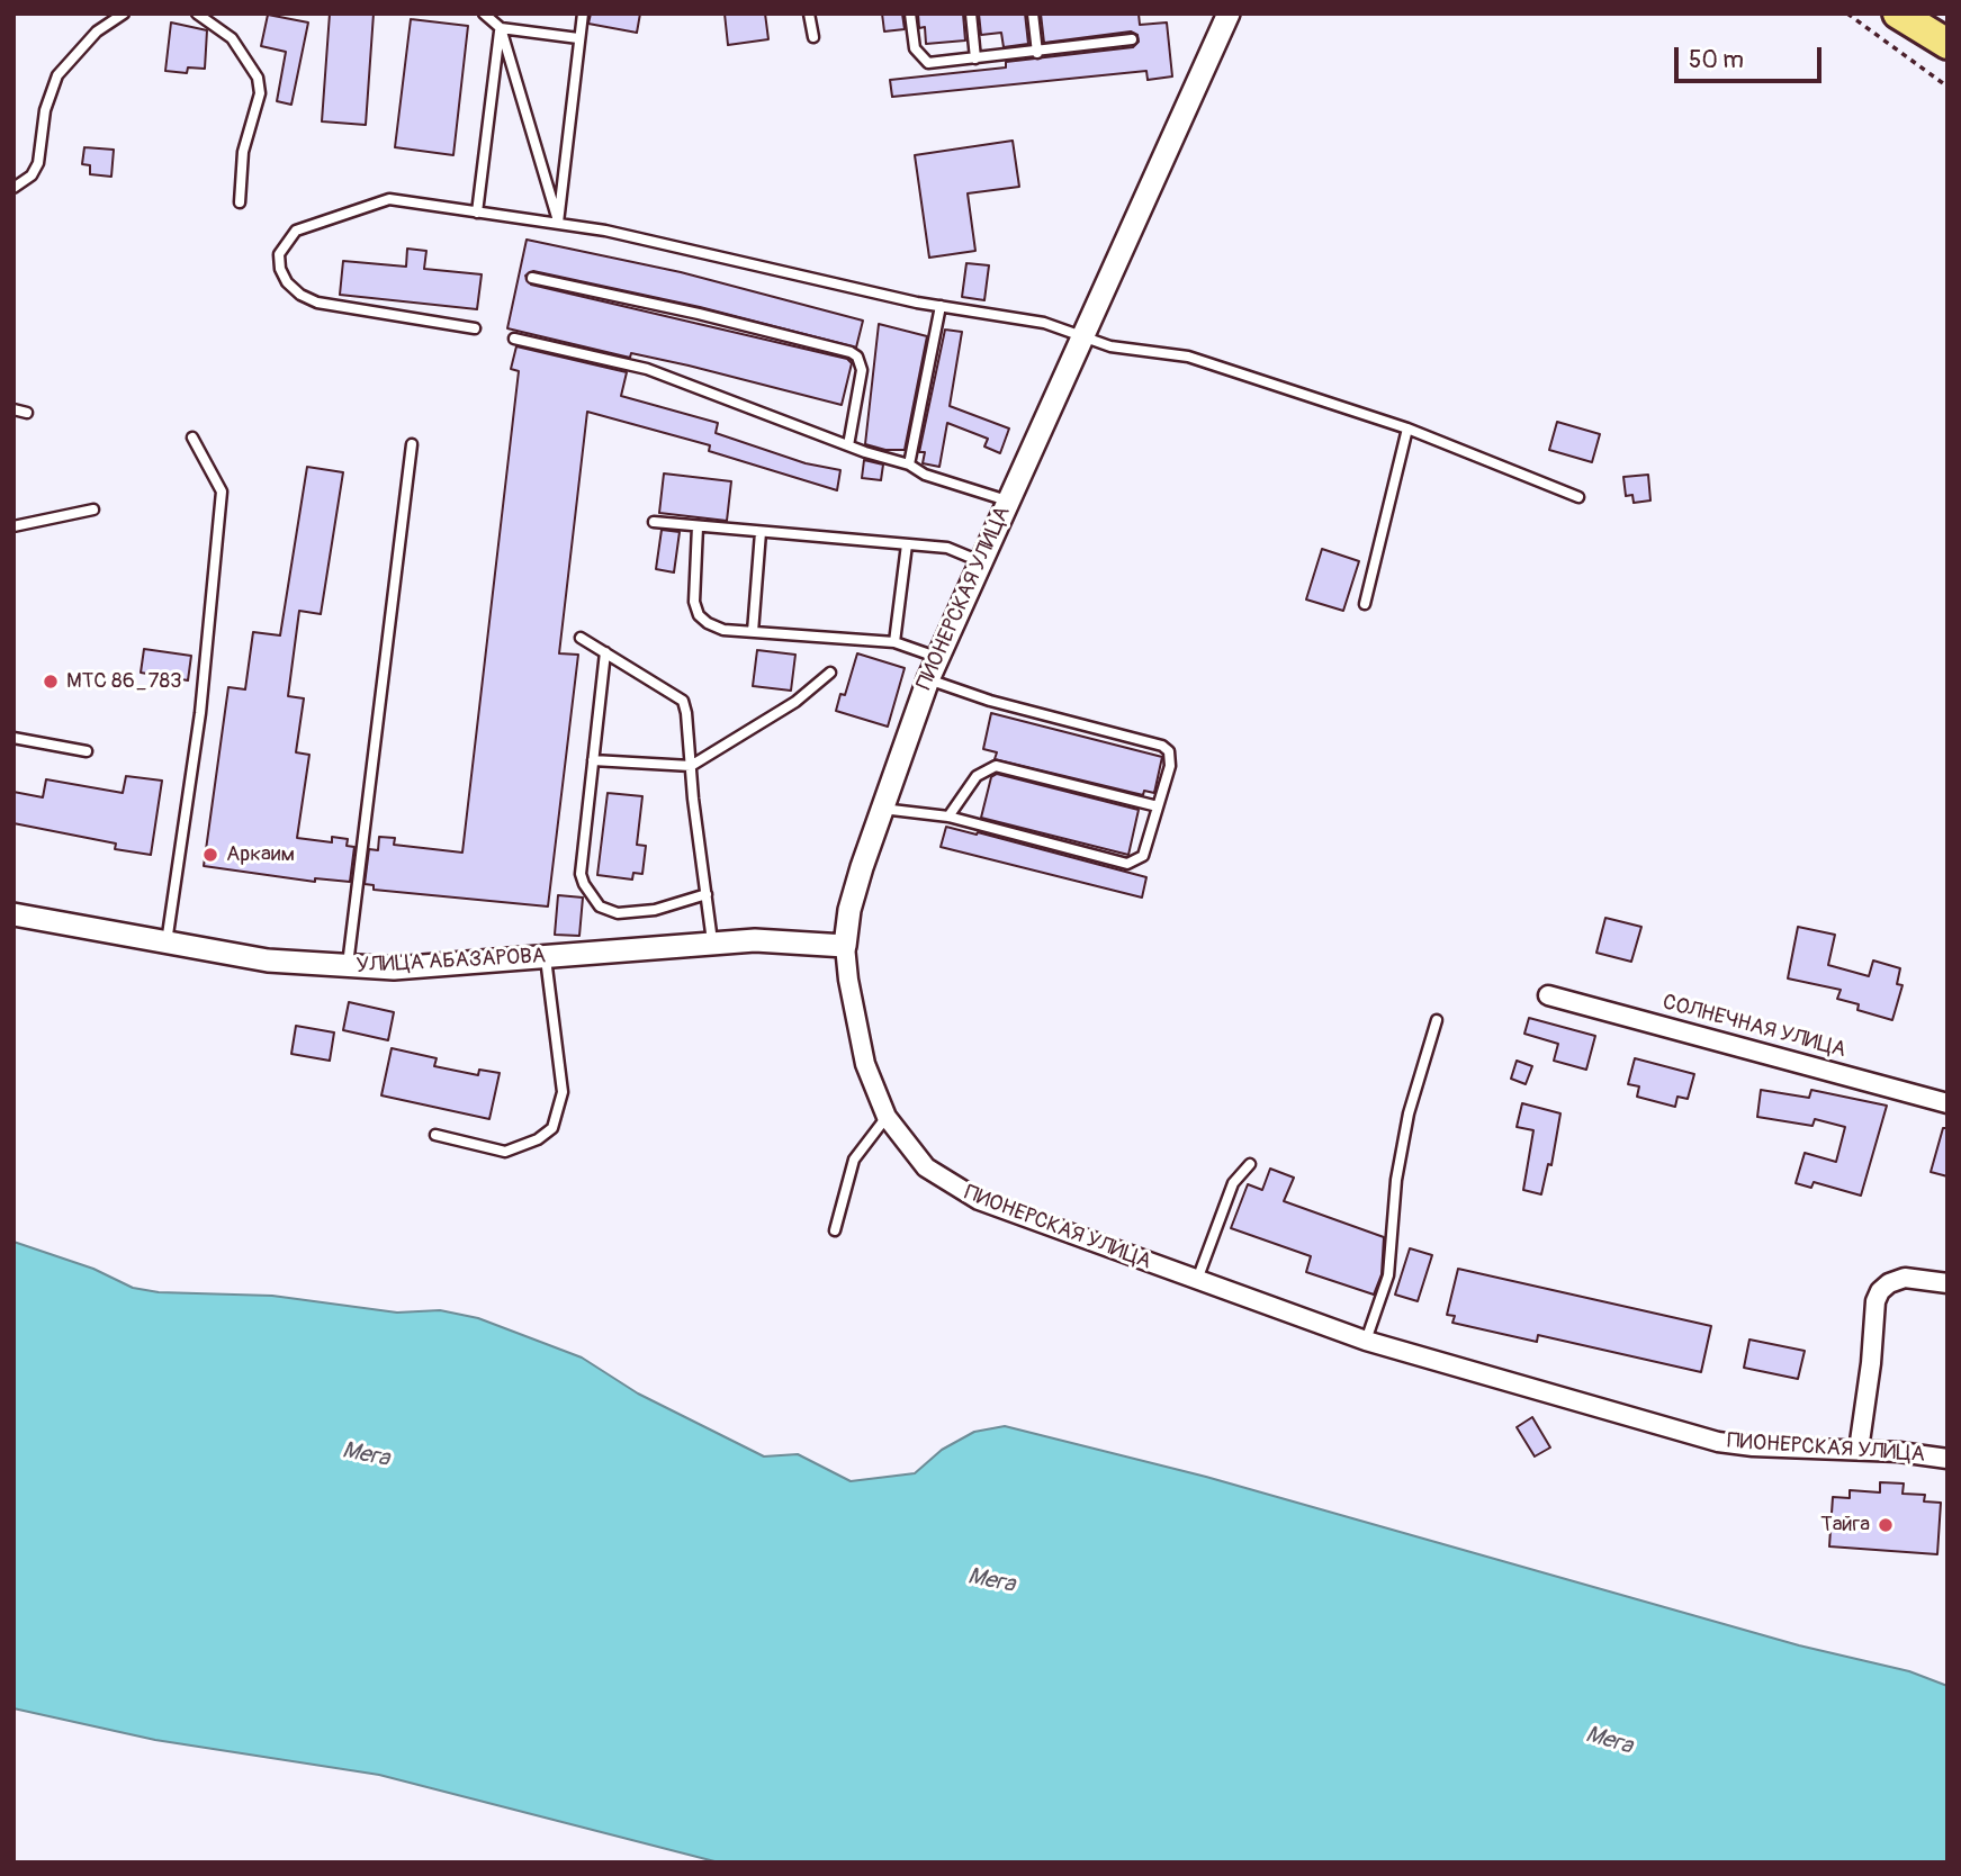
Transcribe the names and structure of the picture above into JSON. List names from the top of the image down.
{
  "streets": {
    "street": ["ПИОНЕРСКАЯ УЛИЦА", "УЛИЦА АБАЗАРОВА", "СОЛНЕЧНАЯ УЛИЦА"]
  },
  "crossings": [
    ["ПИОНЕРСКАЯ УЛИЦА", "УЛИЦА АБАЗАРОВА"]
  ],
  "water": ["Мега"],
  "places": ["МТС 86_783", "Аркаим", "Тайга"],
  "scale_bar": "50 m"
}
